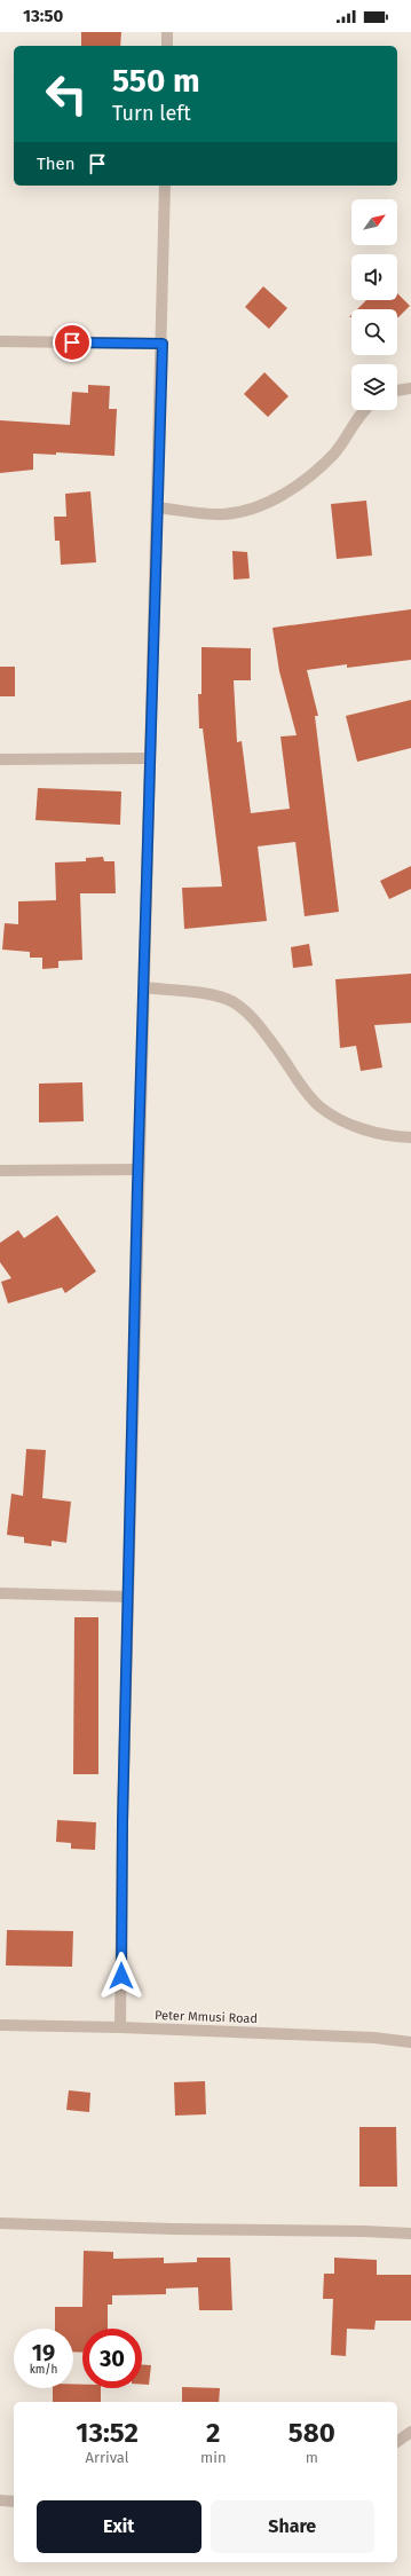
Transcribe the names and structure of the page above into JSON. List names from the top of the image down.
{
  "streets": {
    "street": ["Peter Mmusi Road"]
  },
  "north": "top right",
  "page": {
    "status": "13:50",
    "turn": ["550 m", "Turn left"],
    "then": "Then",
    "speed": "19 km/h",
    "limit": "30",
    "eta": [
      "13:52",
      "Arrival",
      "2",
      "min",
      "580",
      "m"
    ],
    "buttons": ["Exit", "Share"]
  }
}
